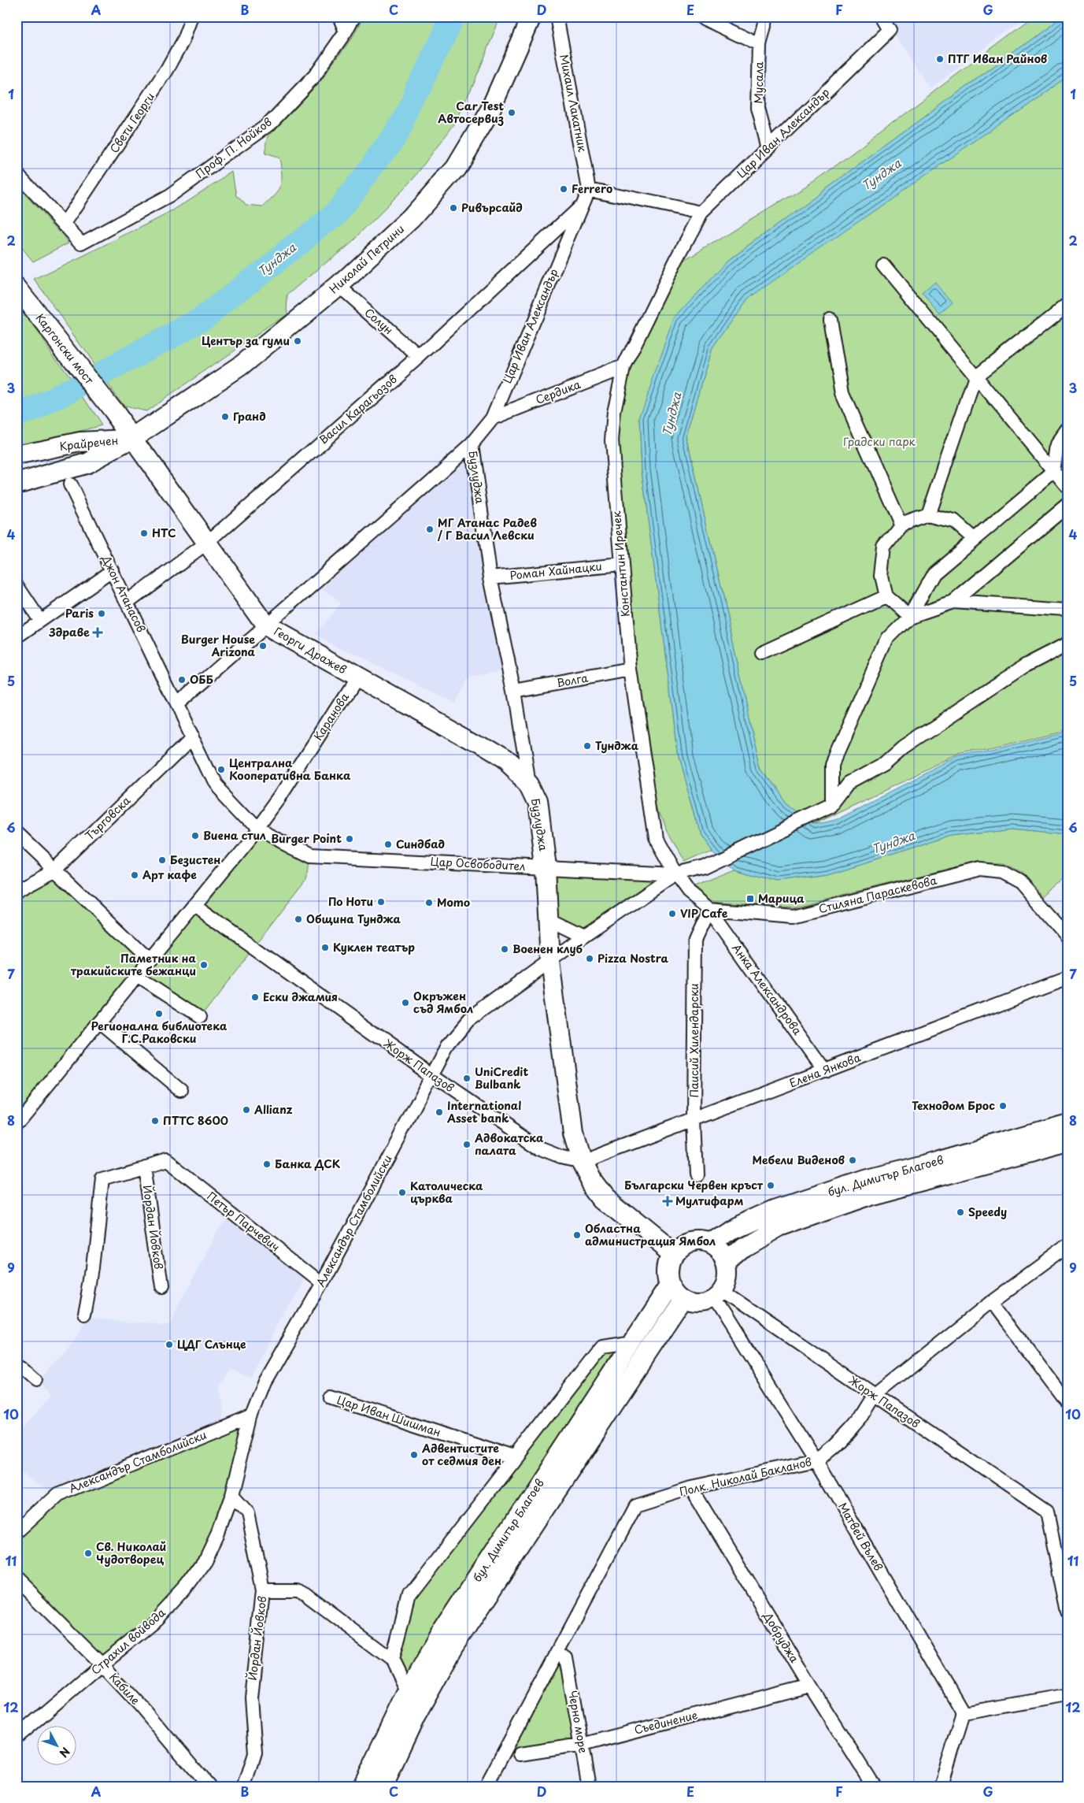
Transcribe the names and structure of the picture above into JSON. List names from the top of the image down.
{
  "streets": {
    "main road": [
      "Николай Петрини",
      "Каргонски мост",
      "Крайречен",
      "Бузлуджа",
      "Георги Дражев",
      "бул. Димитър Благоев"
    ],
    "street": [
      "Мусала",
      "Михаил Лакатник",
      "Свети Георги",
      "Цар Иван Александър",
      "Проф. П. Нойков",
      "Солун",
      "Сердика",
      "Васил Карагьозов",
      "Константин Иречек",
      "Роман Хайнацки",
      "Джон Атанасов",
      "Волга",
      "Каранова",
      "Търговска",
      "Цар Освободител",
      "Стиляна Параскевова",
      "Анка Александрова",
      "Паисий Хилендарски",
      "Жорж Папазов",
      "Елена Янкова",
      "Александър Стамболийски",
      "Петър Парчевич",
      "Йордан Йовков",
      "Цар Иван Шишман",
      "Полк. Николай Бакланов",
      "Матвей Вълев",
      "Добруджа",
      "Страхил войвода",
      "Кабиле",
      "Черно море",
      "Съединение"
    ]
  },
  "crossings": [
    ["Мусала", "Цар Иван Александър"],
    ["Михаил Лакатник", "Цар Иван Александър"],
    ["Свети Георги", "Проф. П. Нойков"],
    ["Цар Иван Александър", "Сердика"],
    ["Цар Иван Александър", "Васил Карагьозов"],
    ["Цар Иван Александър", "Бузлуджа"],
    ["Цар Иван Александър", "Константин Иречек"],
    ["Цар Иван Александър", "Джон Атанасов"],
    ["Цар Иван Александър", "Георги Дражев"],
    ["Николай Петрини", "Солун"],
    ["Николай Петрини", "Каргонски мост"],
    ["Николай Петрини", "Крайречен"],
    ["Николай Петрини", "Георги Дражев"],
    ["Солун", "Васил Карагьозов"],
    ["Каргонски мост", "Крайречен"],
    ["Каргонски мост", "Георги Дражев"],
    ["Сердика", "Константин Иречек"],
    ["Васил Карагьозов", "Джон Атанасов"],
    ["Васил Карагьозов", "Георги Дражев"],
    ["Крайречен", "Георги Дражев"],
    ["Бузлуджа", "Роман Хайнацки"],
    ["Бузлуджа", "Георги Дражев"],
    ["Бузлуджа", "Волга"],
    ["Бузлуджа", "Цар Освободител"],
    ["Бузлуджа", "Жорж Папазов"],
    ["Бузлуджа", "Елена Янкова"],
    ["Бузлуджа", "Александър Стамболийски"],
    ["Константин Иречек", "Роман Хайнацки"],
    ["Константин Иречек", "Волга"],
    ["Константин Иречек", "Цар Освободител"],
    ["Константин Иречек", "Александър Стамболийски"],
    ["Джон Атанасов", "Търговска"],
    ["Джон Атанасов", "Цар Освободител"],
    ["Георги Дражев", "Каранова"],
    ["Каранова", "Цар Освободител"],
    ["Каранова", "Жорж Папазов"],
    ["Търговска", "Цар Освободител"],
    ["Цар Освободител", "Александър Стамболийски"],
    ["Стиляна Параскевова", "Анка Александрова"],
    ["Стиляна Параскевова", "Паисий Хилендарски"],
    ["Анка Александрова", "Паисий Хилендарски"],
    ["Анка Александрова", "Елена Янкова"],
    ["Паисий Хилендарски", "Елена Янкова"],
    ["Жорж Папазов", "Елена Янкова"],
    ["Жорж Папазов", "бул. Димитър Благоев"],
    ["Жорж Папазов", "Александър Стамболийски"],
    ["Жорж Папазов", "Полк. Николай Бакланов"],
    ["Жорж Папазов", "Матвей Вълев"],
    ["бул. Димитър Благоев", "Матвей Вълев"],
    ["Александър Стамболийски", "Петър Парчевич"],
    ["Александър Стамболийски", "Страхил войвода"],
    ["Петър Парчевич", "Йордан Йовков"],
    ["Йордан Йовков", "Страхил войвода"],
    ["Полк. Николай Бакланов", "Матвей Вълев"],
    ["Полк. Николай Бакланов", "Добруджа"],
    ["Добруджа", "Съединение"],
    ["Страхил войвода", "Кабиле"],
    ["Черно море", "Съединение"]
  ],
  "water": ["Тунджа"],
  "parks": ["Градски парк"],
  "places": {
    "other": [
      "ПТГ Иван Райнов",
      "Car Test Автосервиз",
      "Ferrero",
      "Ривърсайд",
      "Център за гуми",
      "Гранд",
      "МГ Атанас Радев / Г Васил Левски",
      "НТС",
      "Paris",
      "Burger House Arizona",
      "ОББ",
      "Тунджа",
      "Централна Кооперативна Банка",
      "Виена стил",
      "Burger Point",
      "Синдбад",
      "Безистен",
      "Арт кафе",
      "По Ноти",
      "Momo",
      "VIP Cafe",
      "Община Тунджа",
      "Куклен театър",
      "Военен клуб",
      "Pizza Nostra",
      "Паметник на тракийските бежанци",
      "Ески джамия",
      "Окръжен съд Ямбол",
      "Регионална библиотека Г.С.Раковски",
      "UniCredit Bulbank",
      "Технодом Брос",
      "Allianz",
      "International Asset bank",
      "ПТТС 8600",
      "Адвокатска палата",
      "Мебели Виденов",
      "Банка ДСК",
      "Български Червен кръст",
      "Католическа църква",
      "Speedy",
      "Областна администрация Ямбол",
      "ЦДГ Слънце",
      "Адвентистите от седмия ден",
      "Св. Николай Чудотворец"
    ],
    "health": ["Здраве", "Мултифарм"],
    "transit": ["Марица"]
  },
  "north": "bottom right",
  "grid": {
    "columns": [
      "A",
      "B",
      "C",
      "D",
      "E",
      "F",
      "G"
    ],
    "rows": [
      "1",
      "2",
      "3",
      "4",
      "5",
      "6",
      "7",
      "8",
      "9",
      "10",
      "11",
      "12"
    ]
  }
}
